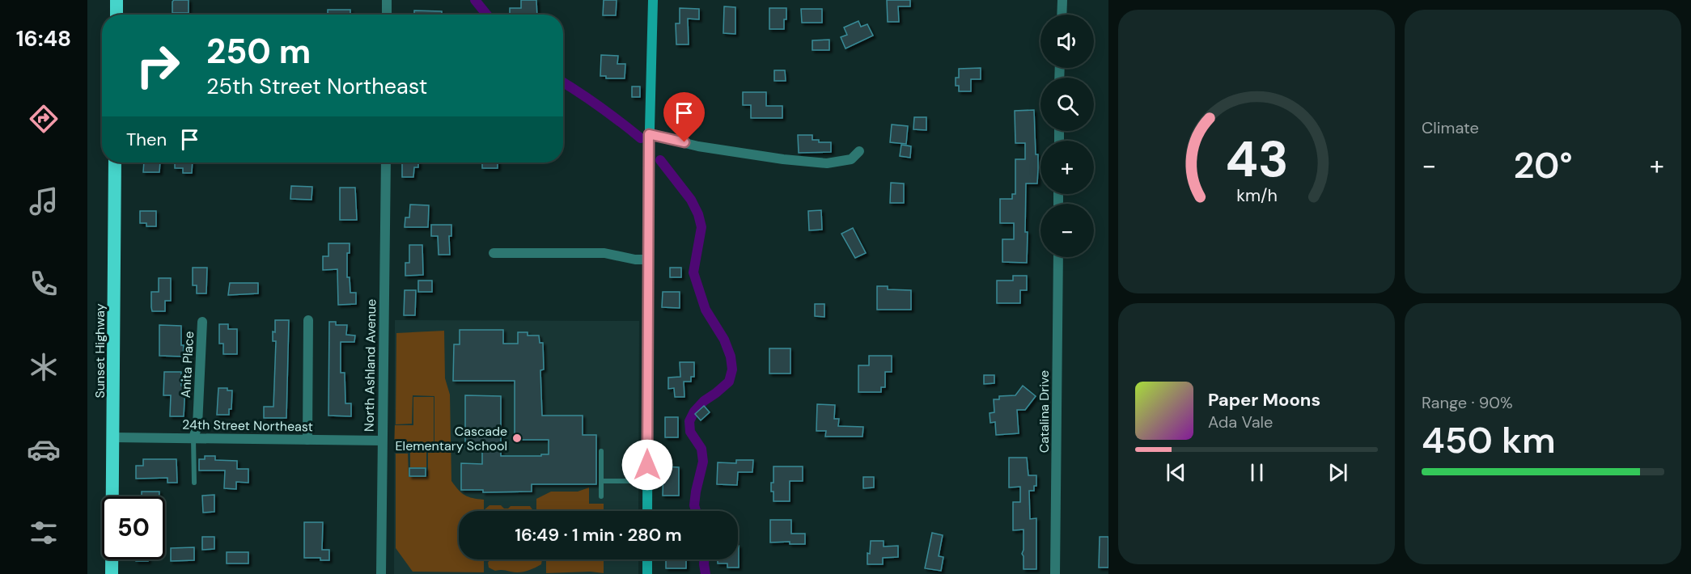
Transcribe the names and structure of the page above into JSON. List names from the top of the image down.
{
  "streets": {
    "highway": ["Sunset Highway"],
    "street": [
      "Anita Place",
      "North Ashland Avenue",
      "Catalina Drive",
      "24th Street Northeast"
    ]
  },
  "crossings": [
    ["Sunset Highway", "24th Street Northeast"],
    ["Anita Place", "24th Street Northeast"],
    ["North Ashland Avenue", "24th Street Northeast"]
  ],
  "places": ["Cascade Elementary School"],
  "page": {
    "tabs": "16:48",
    "tile": [
      "Climate",
      ["Range · 90%", "450 km"]
    ],
    "map_buttons": ["+", "−"],
    "turn": ["250 m", "25th Street Northeast"],
    "then": "Then",
    "heat": ["−", "20°", "+"],
    "song": ["Paper Moons", "Ada Vale"],
    "limit": "50",
    "trip": "16:49 · 1 min · 280 m",
    "gauge": ["43", "km/h"]
  }
}
